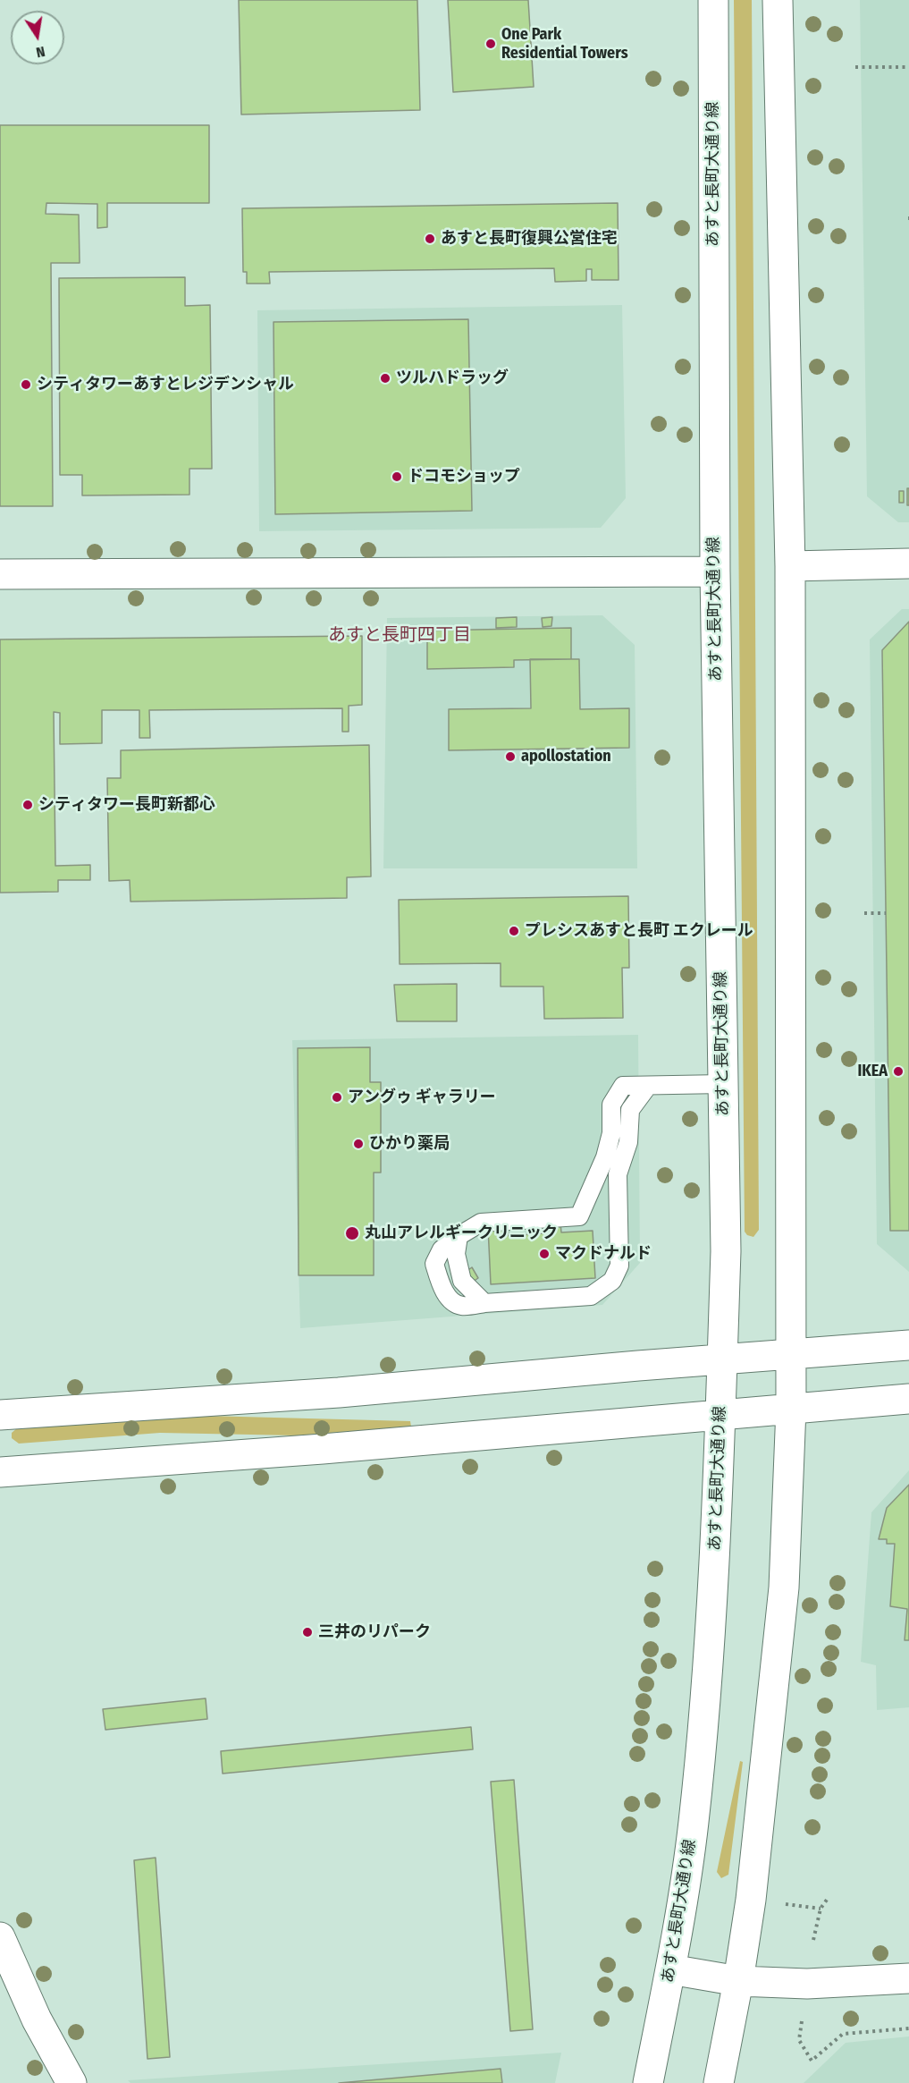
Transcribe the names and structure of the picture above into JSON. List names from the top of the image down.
{
  "streets": {
    "main road": ["あすと長町大通り線"]
  },
  "districts": ["あすと長町四丁目"],
  "places": [
    "One Park Residential Towers",
    "あすと長町復興公営住宅",
    "ツルハドラッグ",
    "シティタワーあすとレジデンシャル",
    "ドコモショップ",
    "apollostation",
    "シティタワー長町新都心",
    "プレシスあすと長町 エクレール",
    "IKEA",
    "アングゥ ギャラリー",
    "ひかり薬局",
    "丸山アレルギークリニック",
    "マクドナルド",
    "三井のリパーク"
  ],
  "north": "bottom"
}
